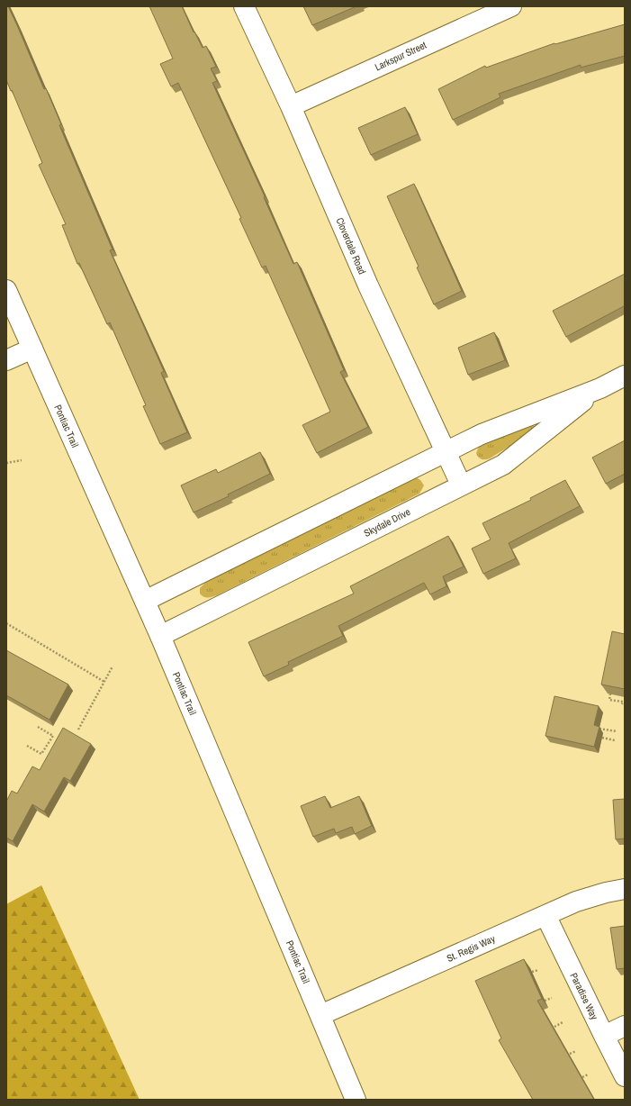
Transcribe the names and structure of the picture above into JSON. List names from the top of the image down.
{
  "streets": {
    "street": [
      "Larkspur Street",
      "Cloverdale Road",
      "Pontiac Trail",
      "Skydale Drive",
      "St. Regis Way",
      "Paradise Way"
    ]
  },
  "crossings": [
    ["Larkspur Street", "Cloverdale Road"],
    ["Cloverdale Road", "Skydale Drive"],
    ["Pontiac Trail", "Skydale Drive"],
    ["Pontiac Trail", "St. Regis Way"],
    ["St. Regis Way", "Paradise Way"]
  ]
}
